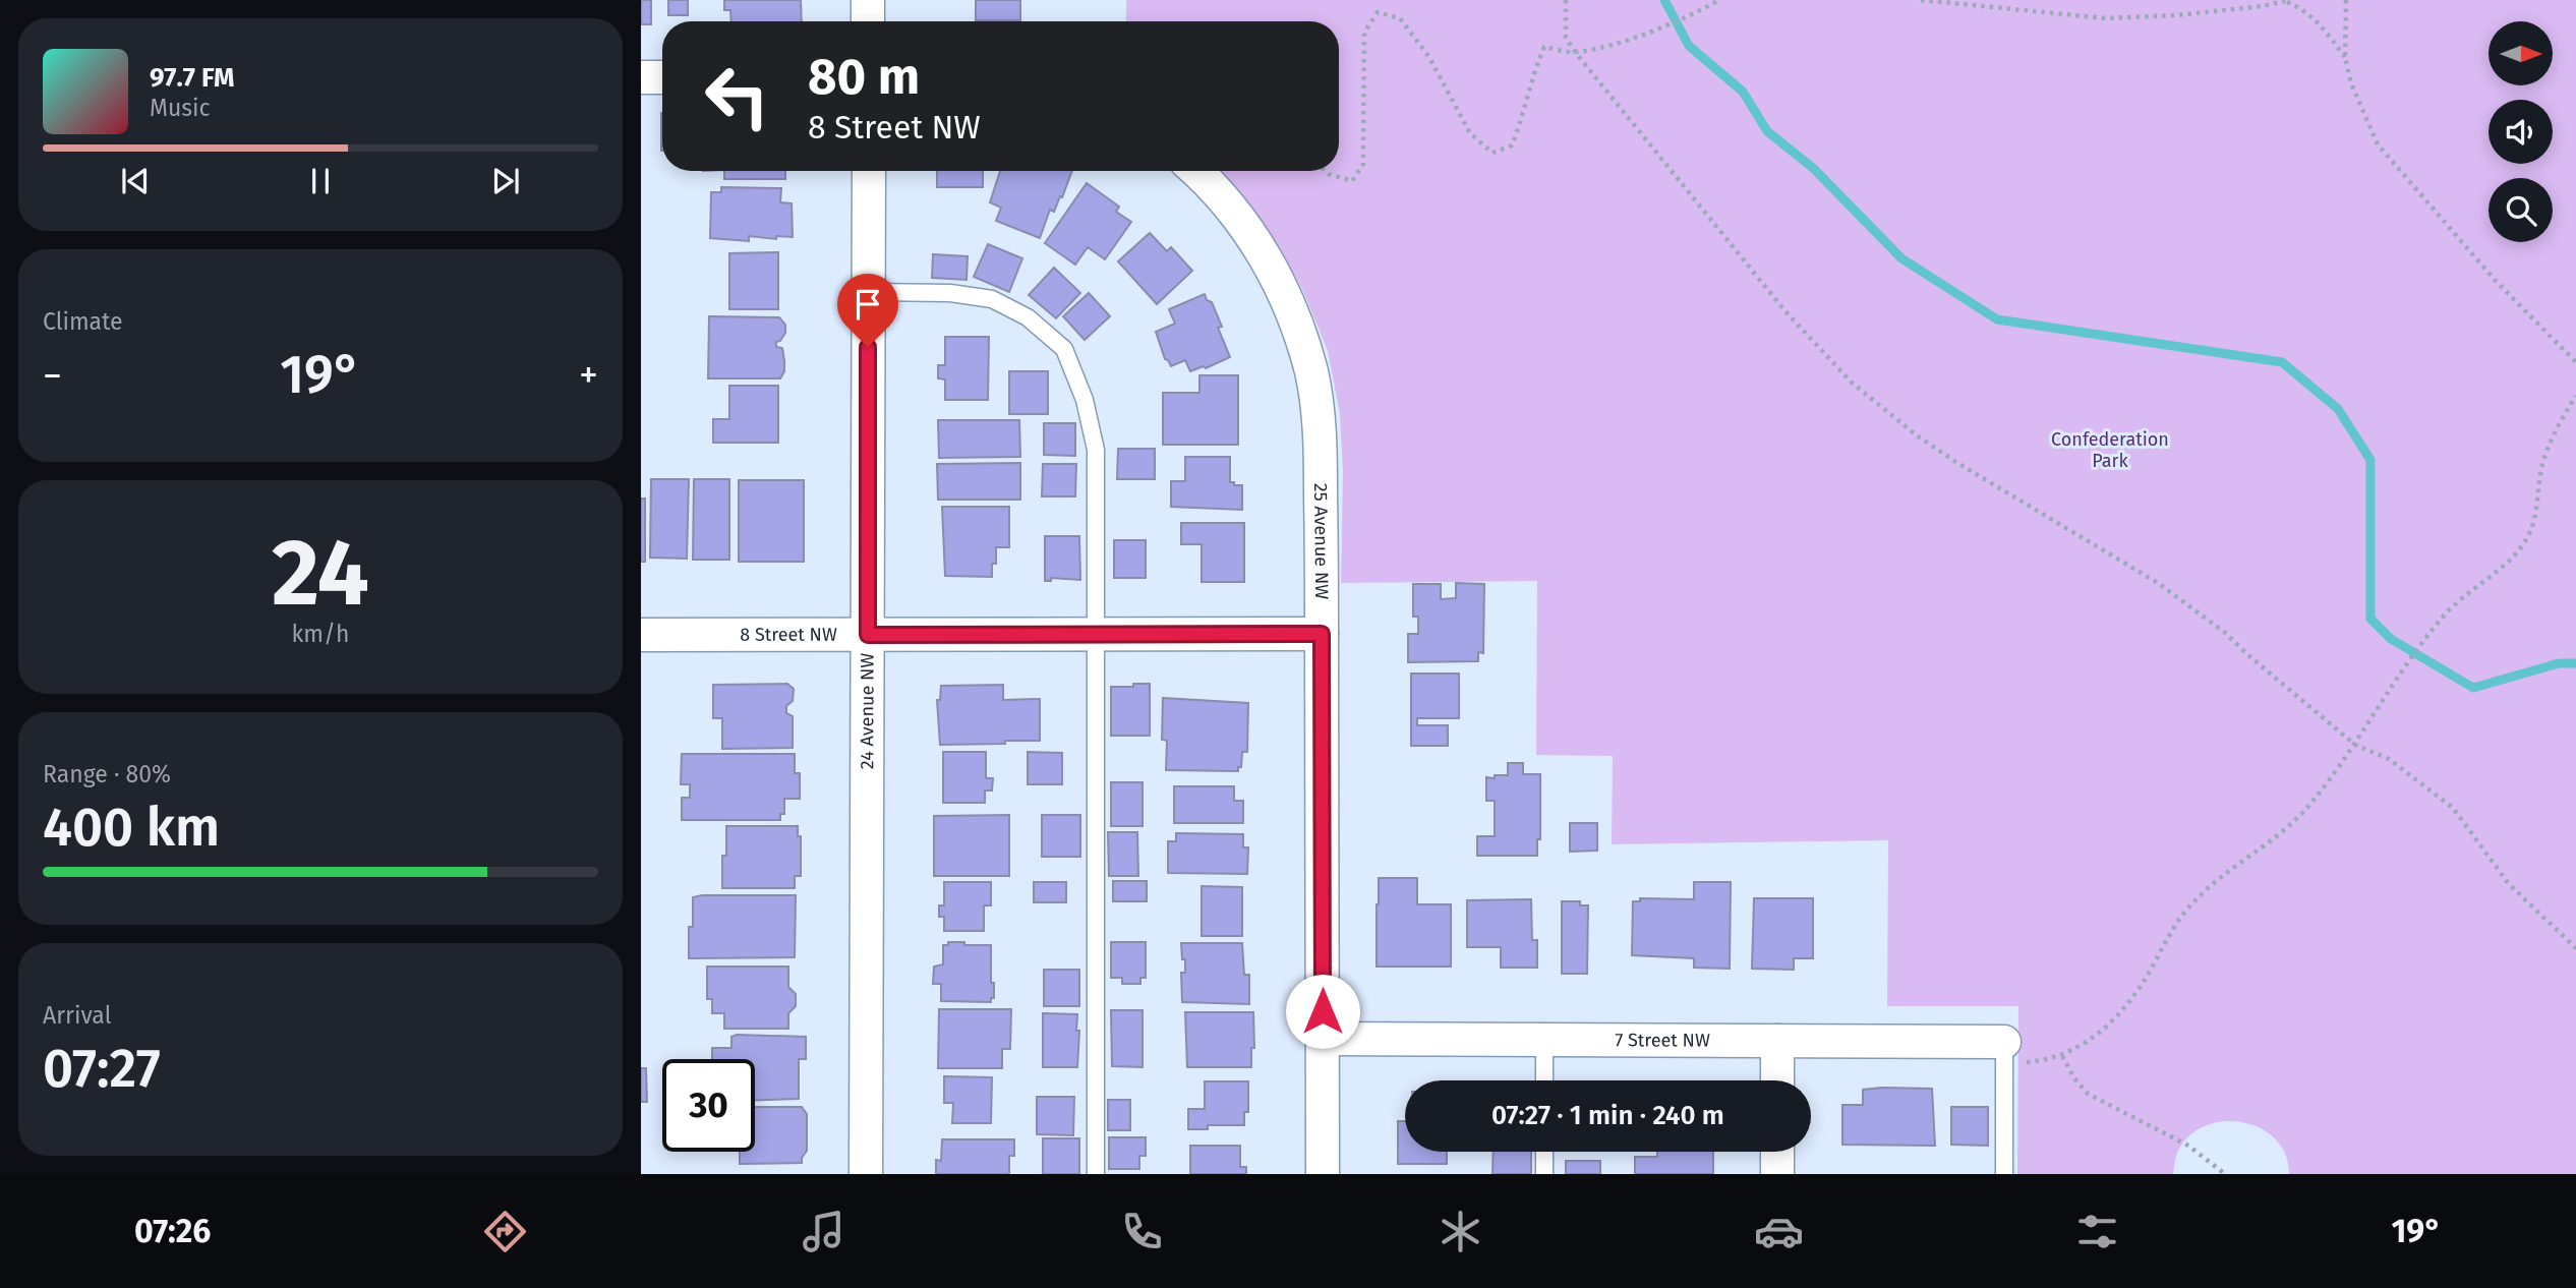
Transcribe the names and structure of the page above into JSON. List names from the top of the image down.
{
  "streets": {
    "street": [
      "25 Avenue NW",
      "8 Street NW",
      "24 Avenue NW",
      "7 Street NW"
    ]
  },
  "crossings": [
    ["25 Avenue NW", "8 Street NW"],
    ["25 Avenue NW", "7 Street NW"],
    ["8 Street NW", "24 Avenue NW"]
  ],
  "parks": ["Confederation Park"],
  "north": "right",
  "page": {
    "turn": ["80 m", "8 Street NW"],
    "song": ["97.7 FM", "Music"],
    "tile": [
      "Climate",
      ["24", "km/h"],
      ["Range · 80%", "400 km"],
      ["Arrival", "07:27"]
    ],
    "heat": ["−", "19°", "+"],
    "limit": "30",
    "trip": "07:27 · 1 min · 240 m",
    "tabs": ["07:26", "19°"]
  }
}
